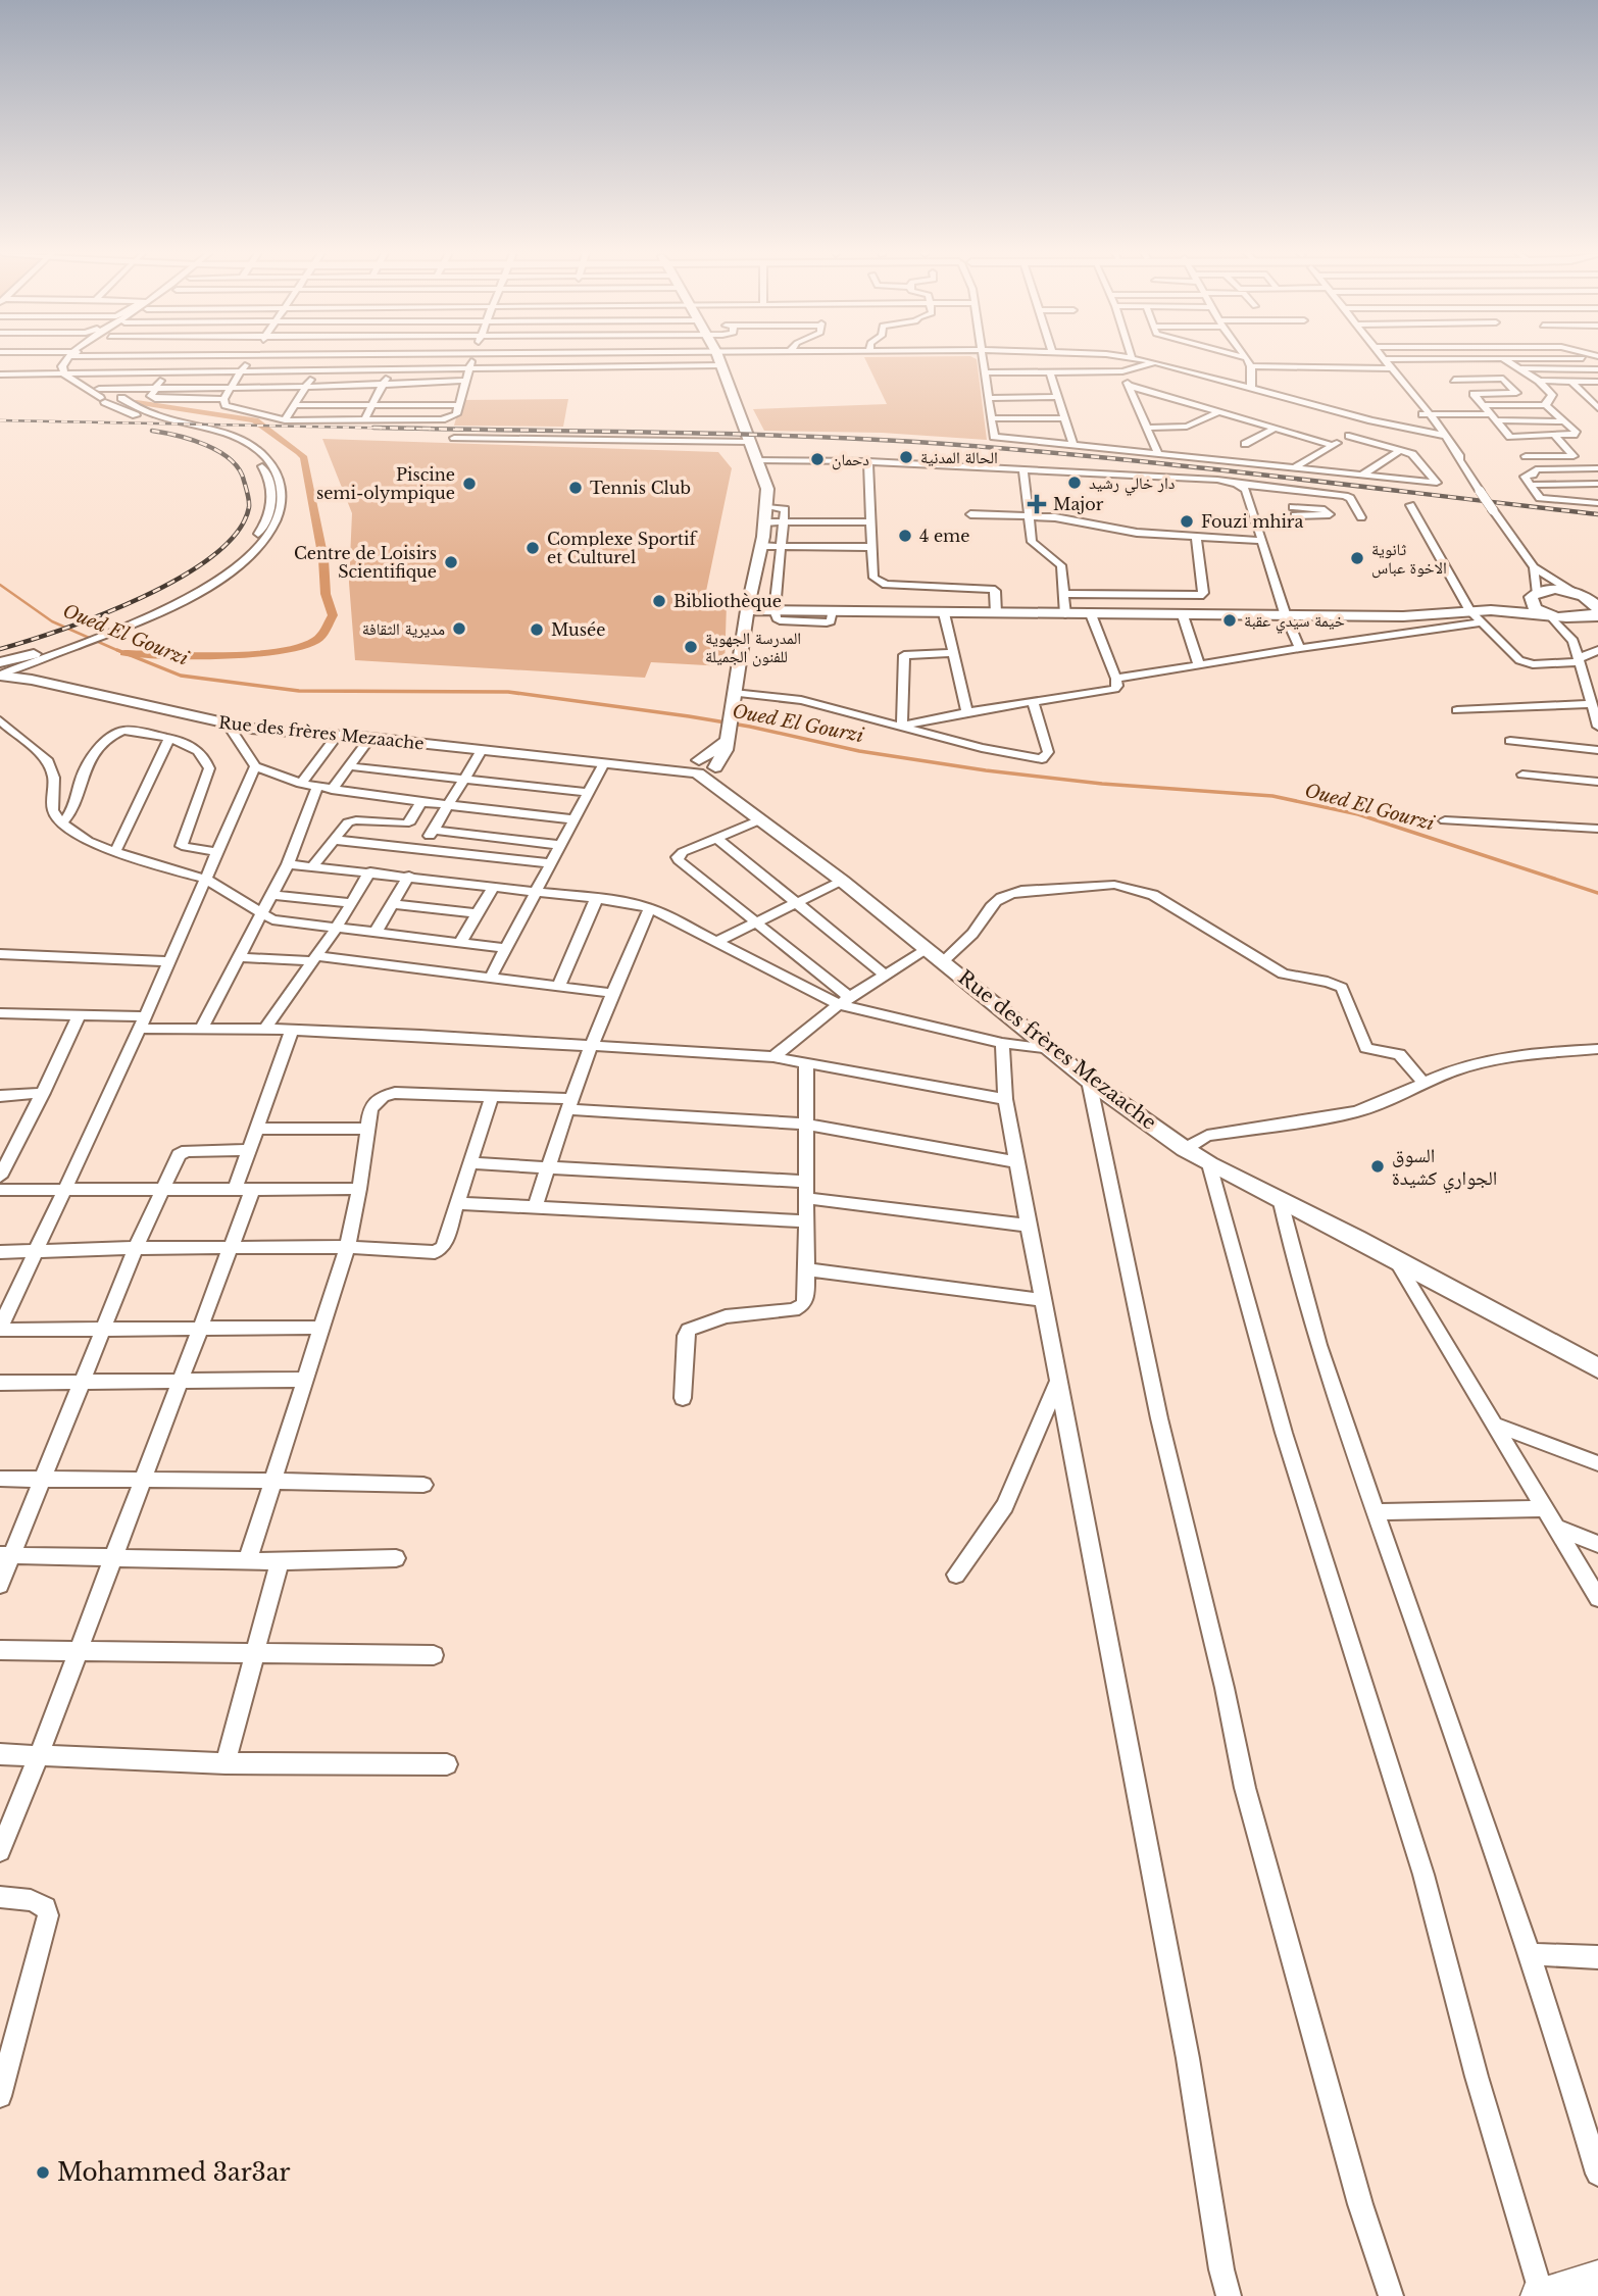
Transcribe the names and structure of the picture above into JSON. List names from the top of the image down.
{
  "streets": {
    "main road": ["Rue des frères Mezaache"]
  },
  "water": ["Oued El Gourzi"],
  "places": {
    "other": [
      "الحالة المدنية",
      "دحمان",
      "دار خالي رشيد",
      "Piscine semi-olympique",
      "Tennis Club",
      "Fouzi mhira",
      "4 eme",
      "Complexe Sportif et Culturel",
      "ثانوية الاخوة عباس",
      "Centre de Loisirs Scientifique",
      "Bibliothèque",
      "خيمة سيدي عقبة",
      "مديرية الثقافة",
      "Musée",
      "المدرسة الجهوية للفنون الجميلة",
      "السوق الجواري كشيدة",
      "Mohammed 3ar3ar"
    ],
    "health": ["Major"]
  }
}
